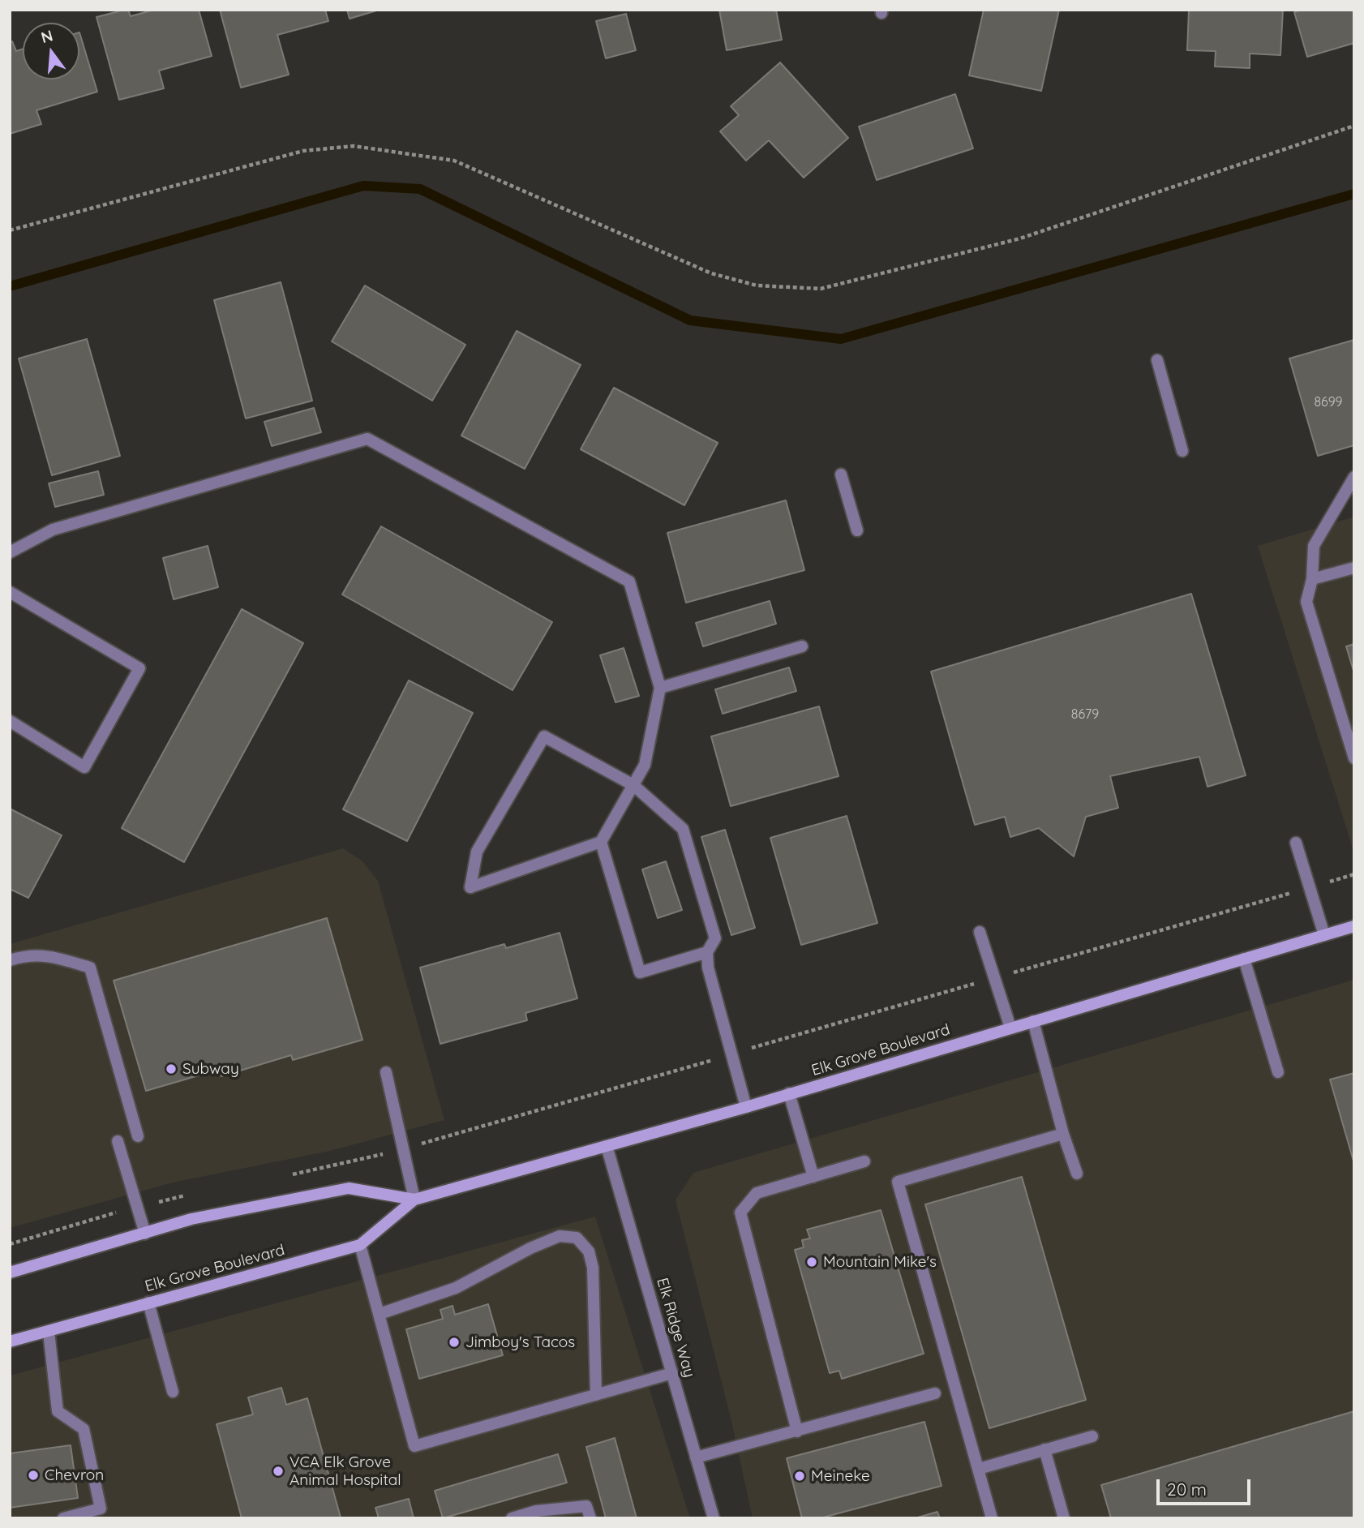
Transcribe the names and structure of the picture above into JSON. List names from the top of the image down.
{
  "streets": {
    "main road": ["Elk Grove Boulevard"],
    "street": ["Elk Ridge Way"]
  },
  "crossings": [
    ["Elk Grove Boulevard", "Elk Ridge Way"]
  ],
  "places": [
    "Subway",
    "Mountain Mike's",
    "Jimboy's Tacos",
    "VCA Elk Grove Animal Hospital",
    "Chevron",
    "Meineke"
  ],
  "house_numbers": ["8699", "8679"],
  "scale_bar": "20 m",
  "north": "top"
}
